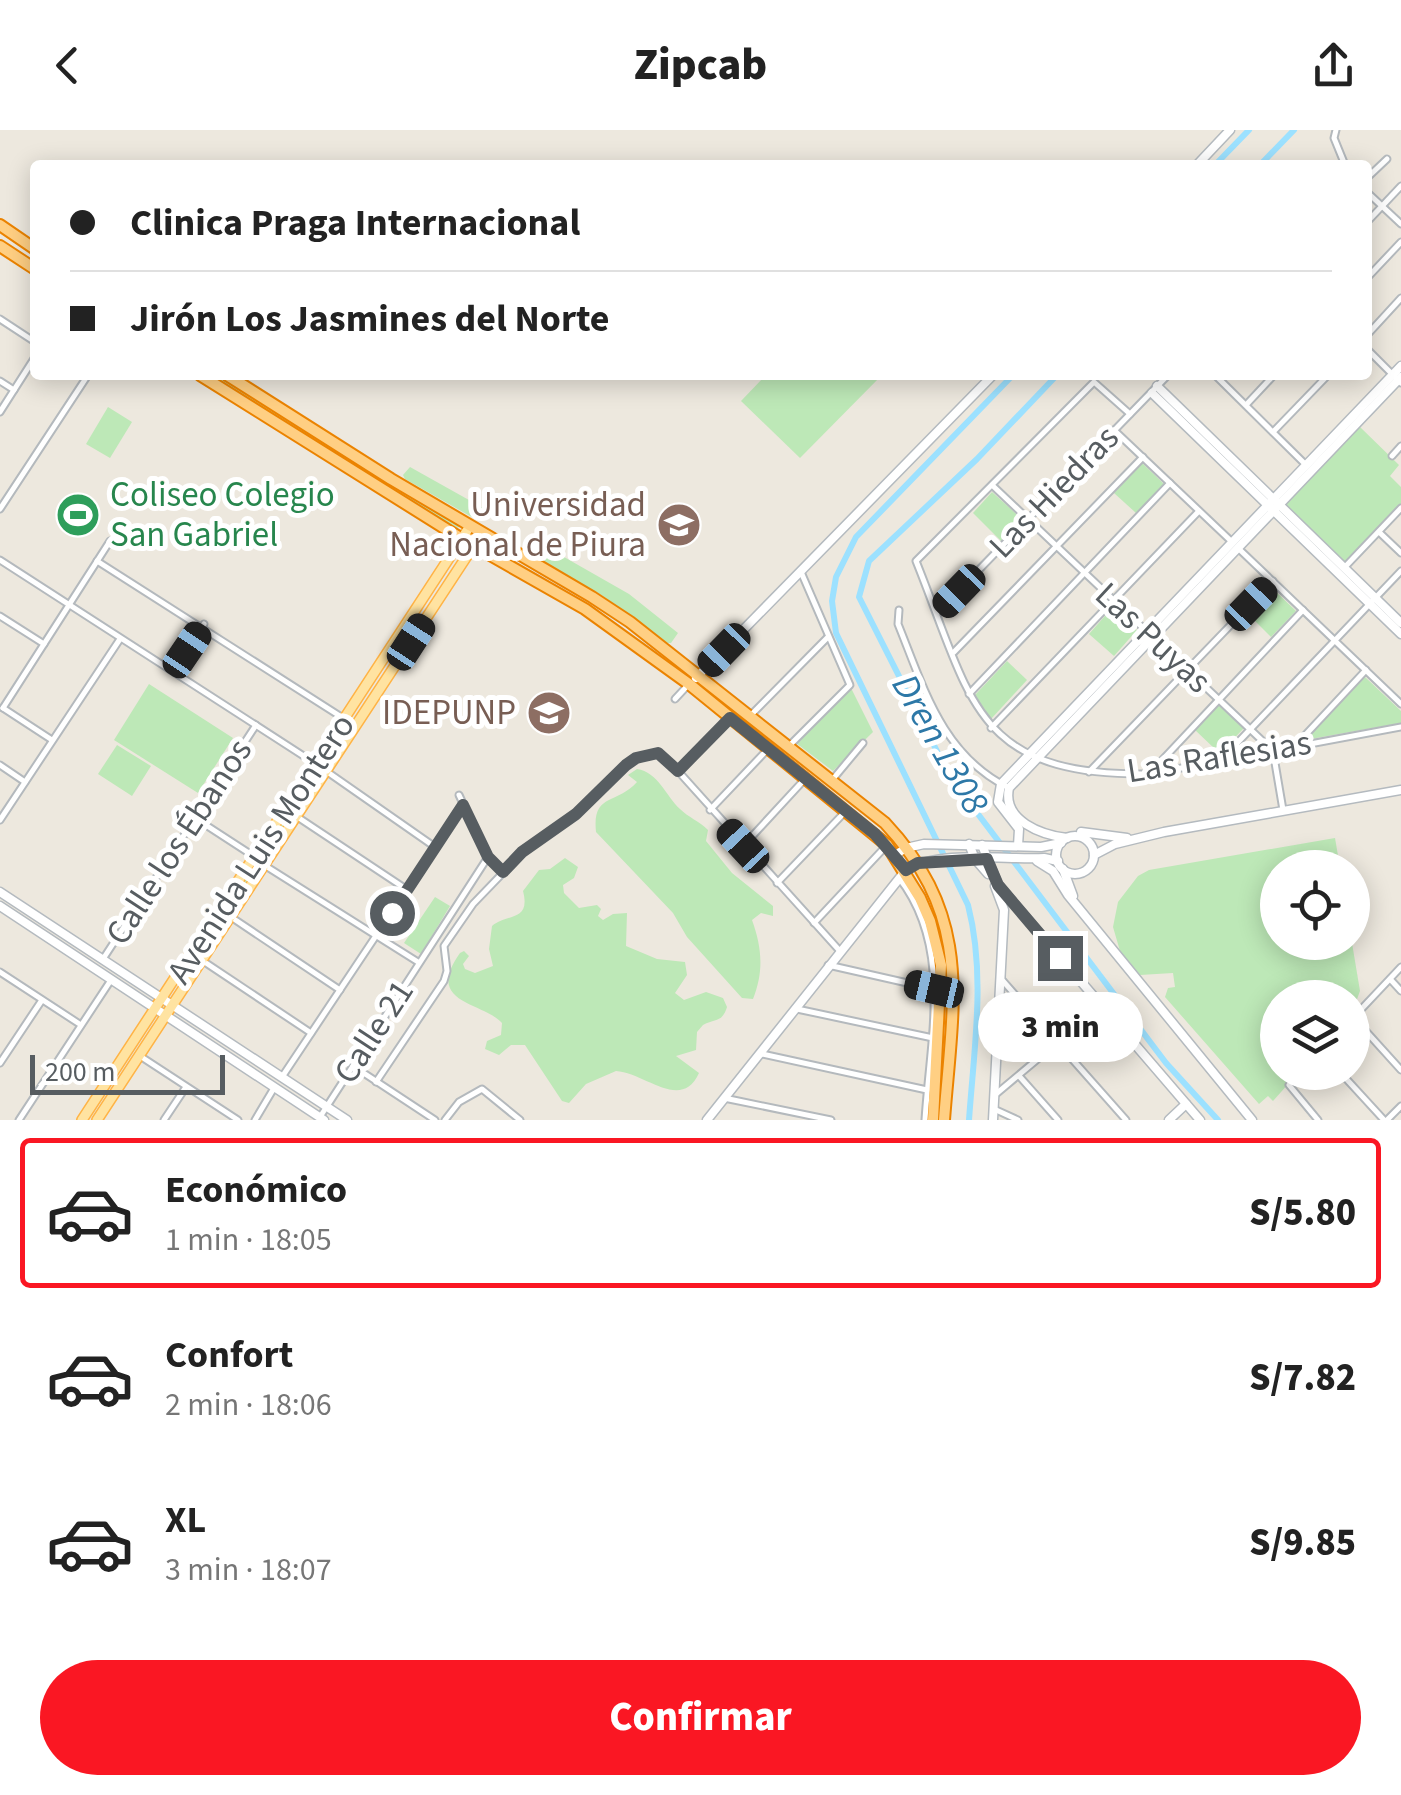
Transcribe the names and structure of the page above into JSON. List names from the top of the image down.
{
  "streets": {
    "main road": ["Avenida Luis Montero"],
    "street": [
      "Las Hiedras",
      "Las Puyas",
      "Las Raflesias",
      "Calle los Ébanos",
      "Calle 21"
    ]
  },
  "crossings": [
    ["Las Hiedras", "Las Puyas"],
    ["Las Hiedras", "Las Raflesias"],
    ["Las Puyas", "Las Raflesias"]
  ],
  "water": ["Dren 1308"],
  "places": {
    "sports": ["Coliseo Colegio San Gabriel"],
    "school or university": ["Universidad Nacional de Piura", "IDEPUNP"]
  },
  "scale_bar": "200 m",
  "page": {
    "header": "Zipcab",
    "banner": ["Clinica Praga Internacional", "Jirón Los Jasmines del Norte"],
    "bubble": "3 min",
    "scale": "200 m",
    "list": [
      {
        "name": "Económico",
        "note": "1 min · 18:05",
        "value": "S/5.80"
      },
      {
        "name": "Confort",
        "note": "2 min · 18:06",
        "value": "S/7.82"
      },
      {
        "name": "XL",
        "note": "3 min · 18:07",
        "value": "S/9.85"
      }
    ],
    "buttons": "Confirmar"
  }
}
